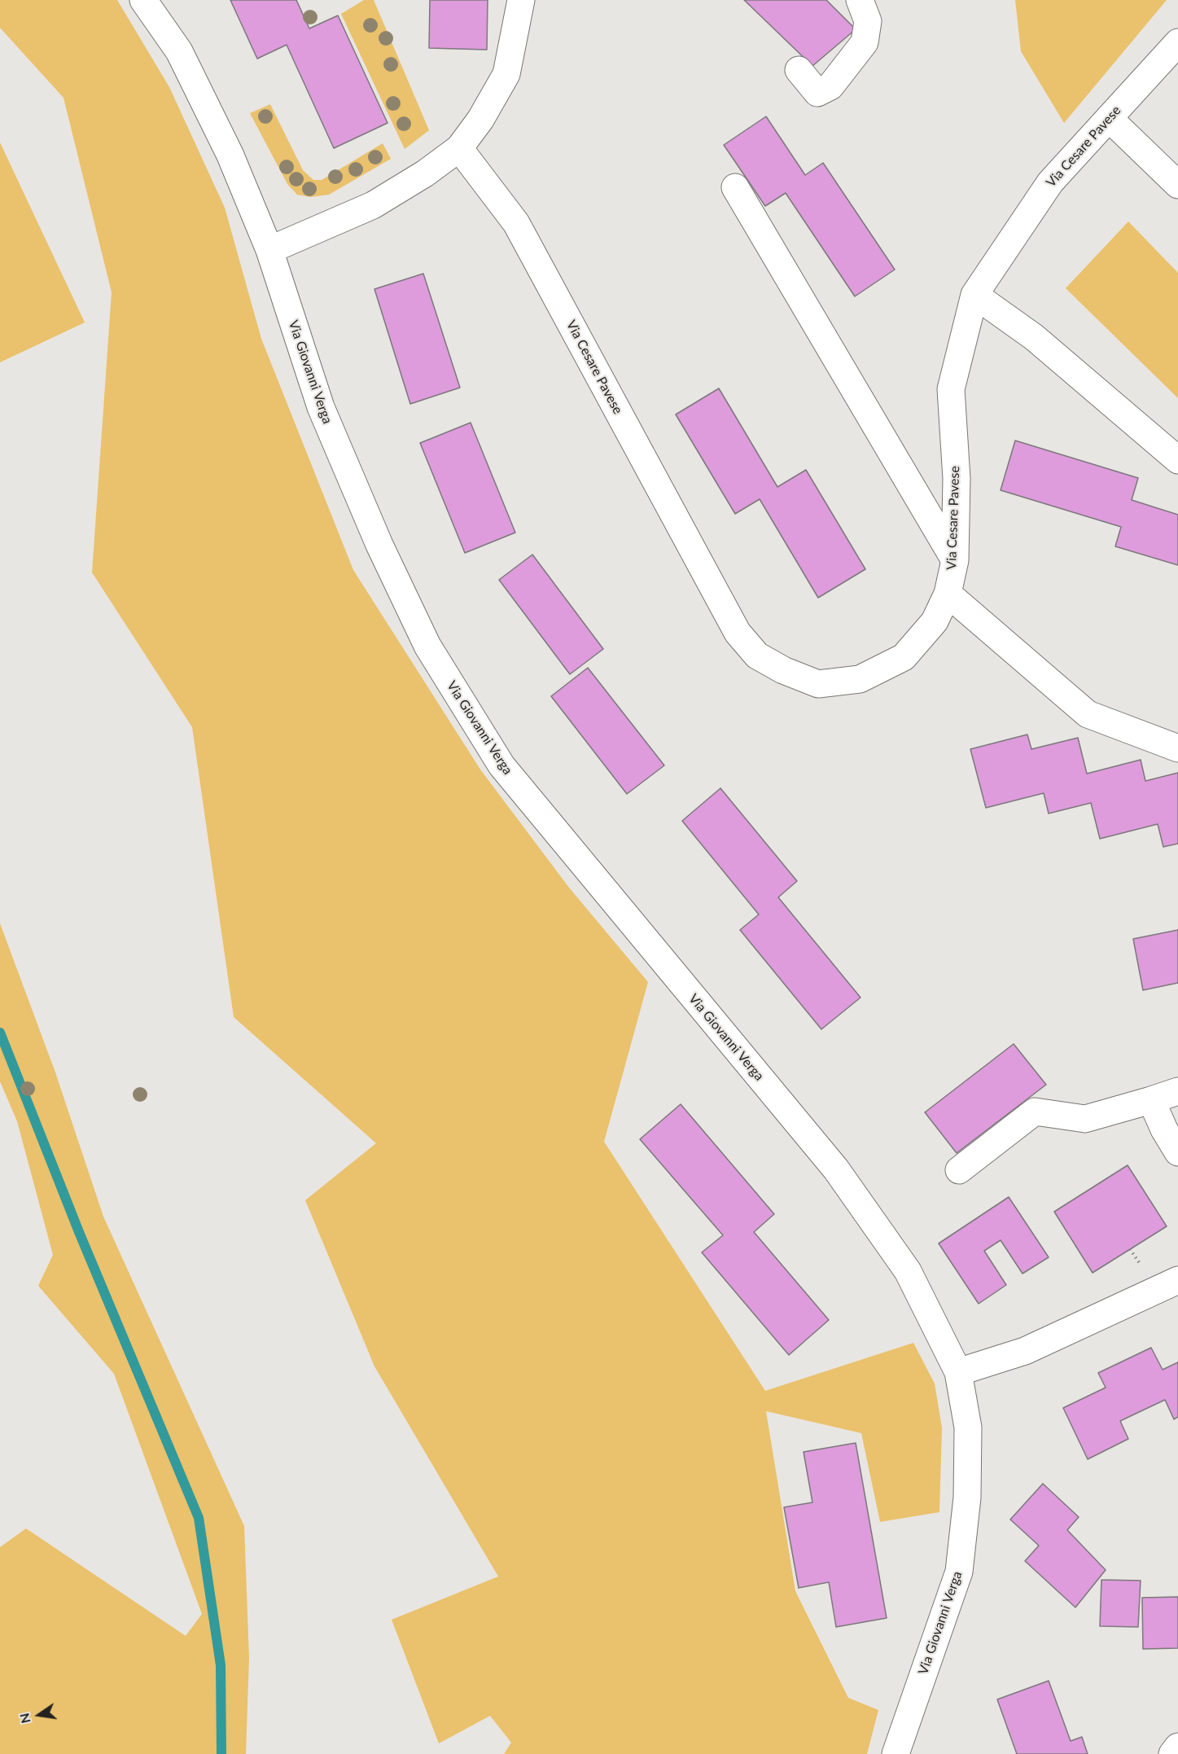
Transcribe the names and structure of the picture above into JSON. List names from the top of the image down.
{
  "streets": {
    "street": ["Via Cesare Pavese", "Via Giovanni Verga"]
  },
  "north": "left"
}
